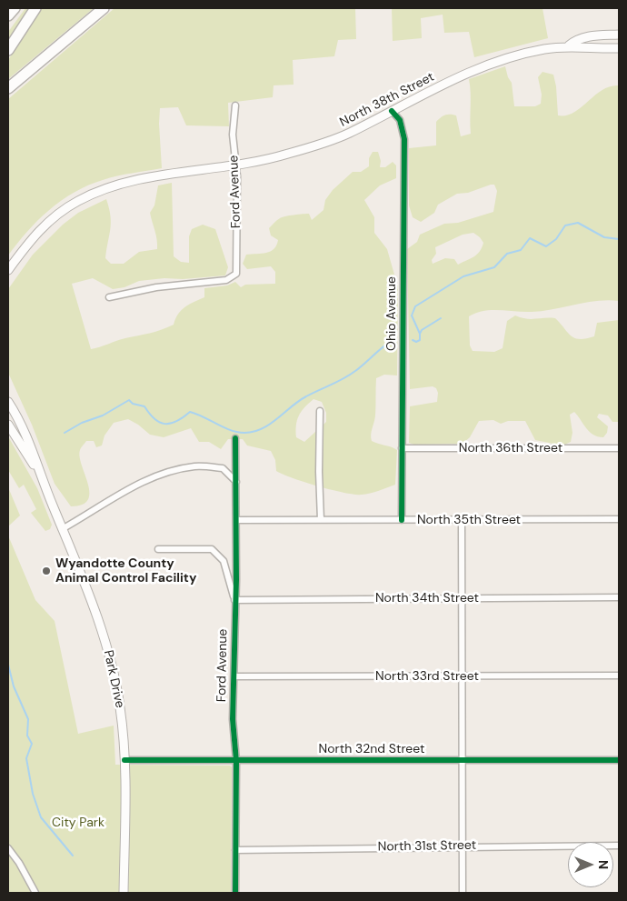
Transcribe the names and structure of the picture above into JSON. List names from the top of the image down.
{
  "streets": {
    "main road": ["North 38th Street", "Park Drive"],
    "street": [
      "Ford Avenue",
      "Ohio Avenue",
      "North 36th Street",
      "North 35th Street",
      "North 34th Street",
      "North 33rd Street",
      "North 32nd Street",
      "North 31st Street"
    ]
  },
  "crossings": [
    ["North 38th Street", "Ford Avenue"],
    ["North 38th Street", "Ohio Avenue"],
    ["Ford Avenue", "North 35th Street"],
    ["Ford Avenue", "North 34th Street"],
    ["Ford Avenue", "North 33rd Street"],
    ["Ford Avenue", "North 32nd Street"],
    ["Ford Avenue", "North 31st Street"],
    ["Ohio Avenue", "North 36th Street"],
    ["Ohio Avenue", "North 35th Street"],
    ["Park Drive", "North 32nd Street"]
  ],
  "parks": ["City Park"],
  "places": ["Wyandotte County Animal Control Facility"],
  "north": "right"
}
